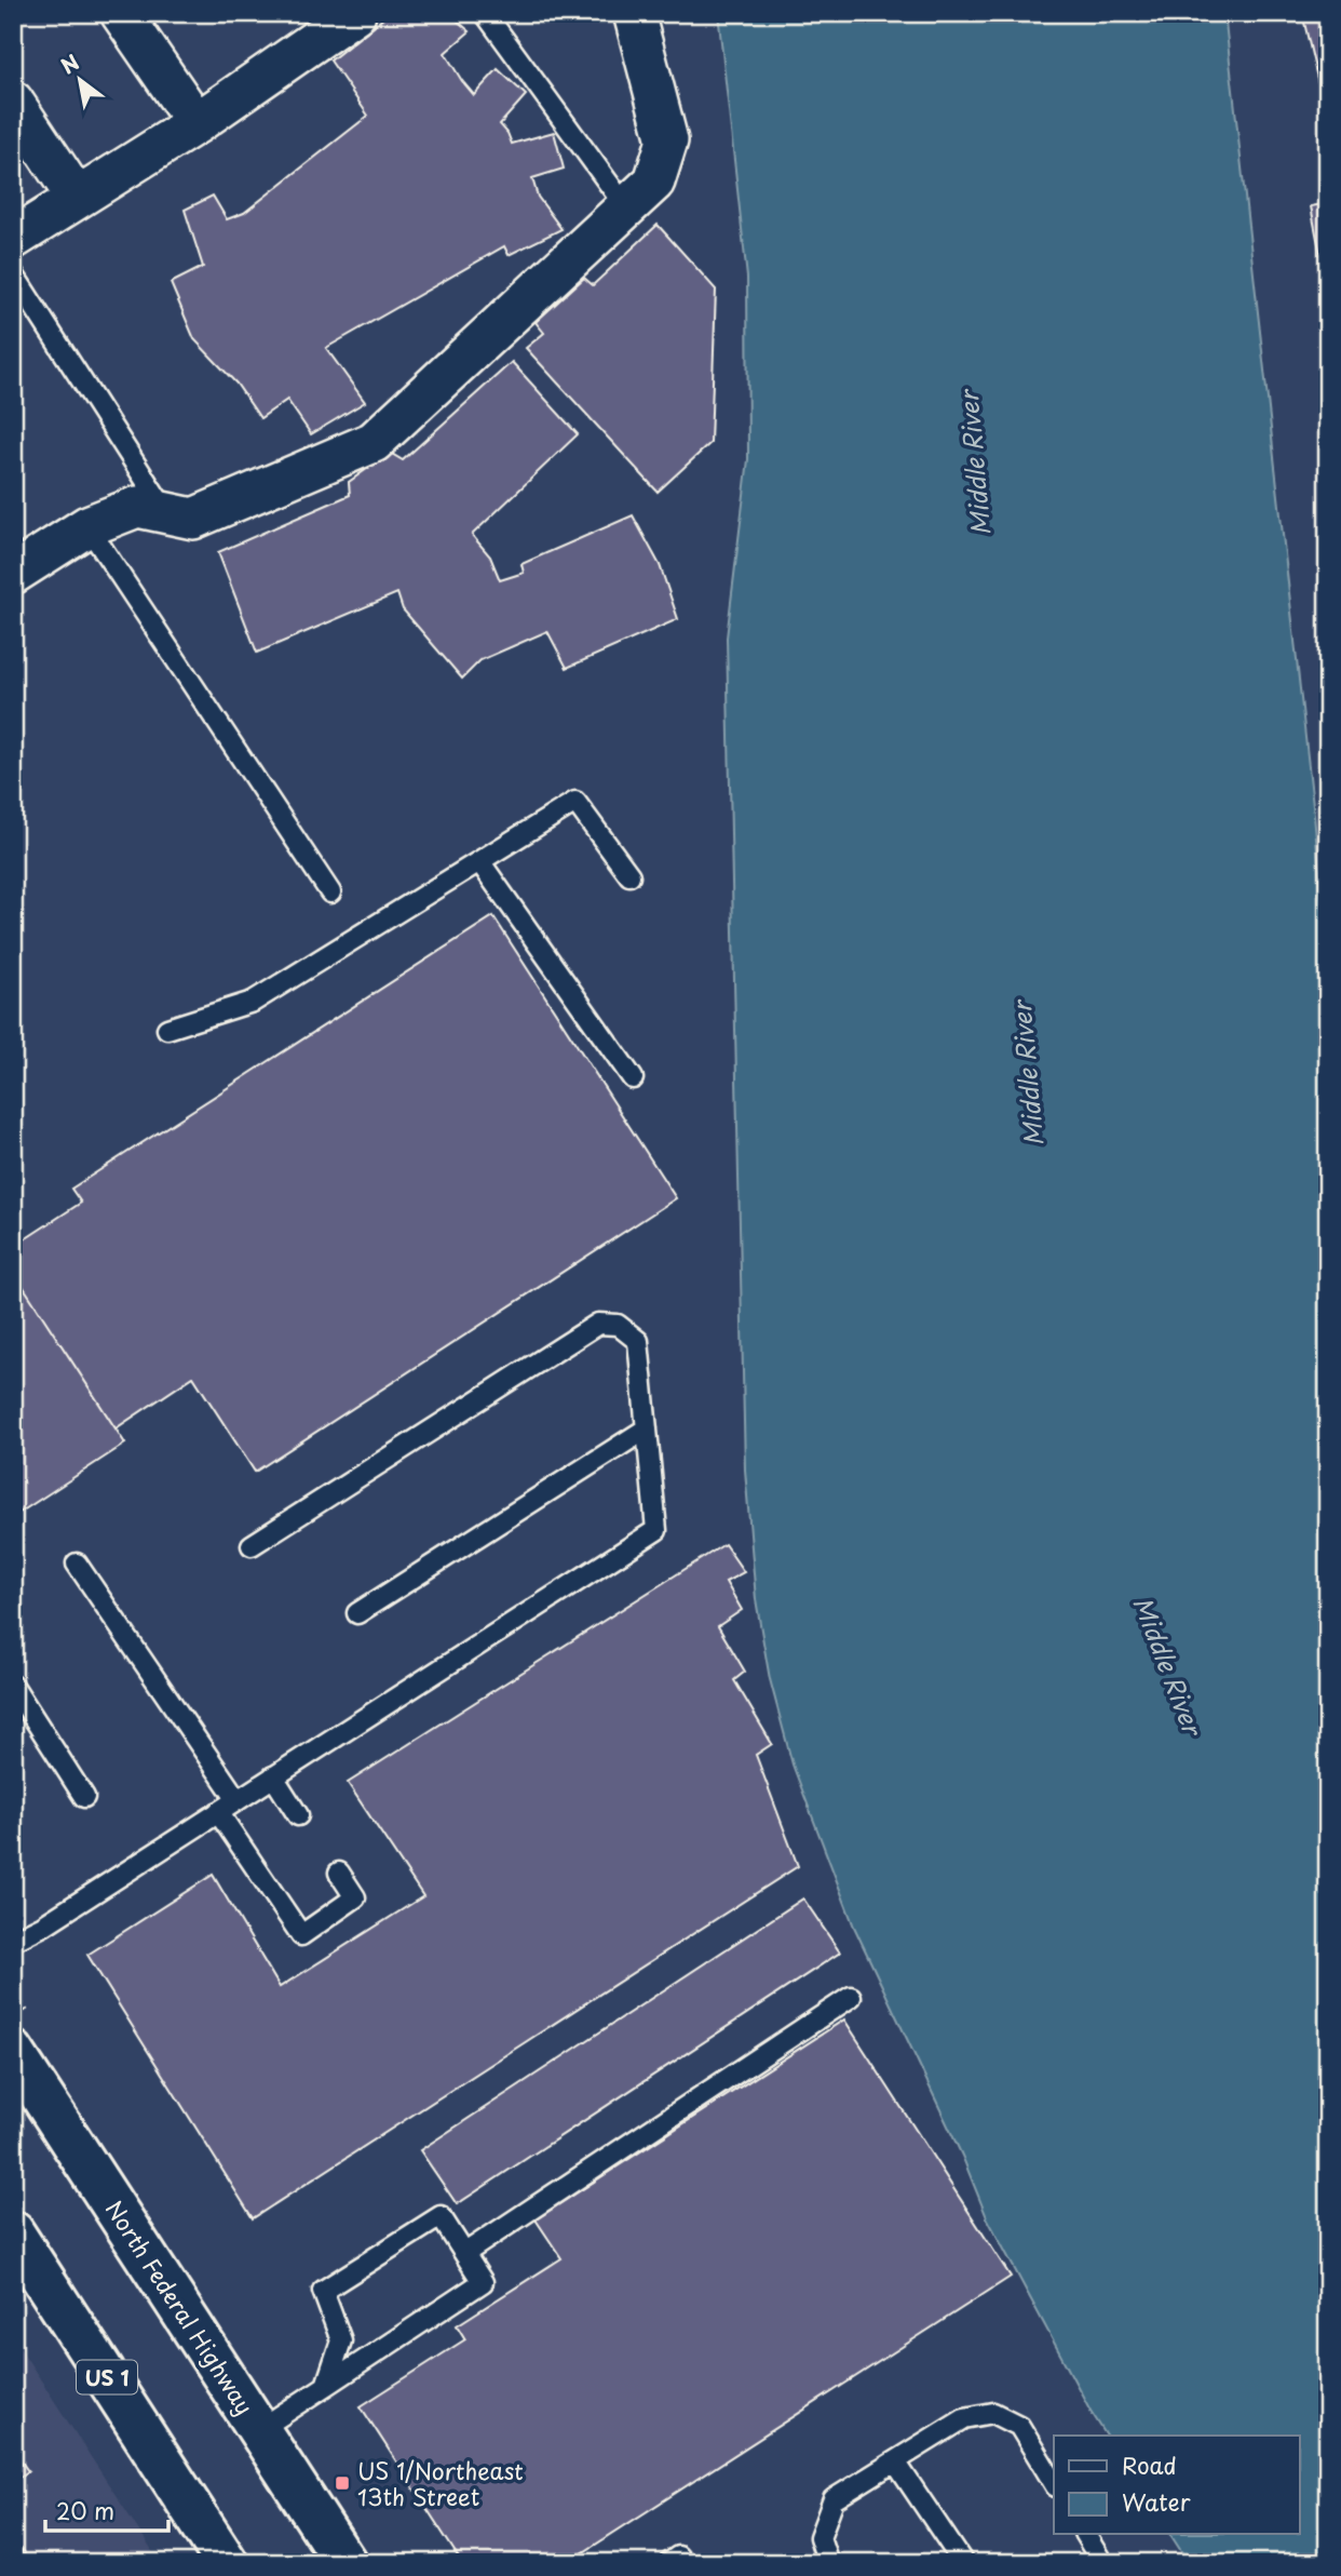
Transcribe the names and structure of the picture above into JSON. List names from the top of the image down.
{
  "streets": {
    "main road": ["North Federal Highway", "US 1"]
  },
  "water": ["Middle River"],
  "places": {
    "transit": ["US 1/Northeast 13th Street"]
  },
  "legend": ["Road", "Water"],
  "scale_bar": "20 m",
  "north": "top left"
}
